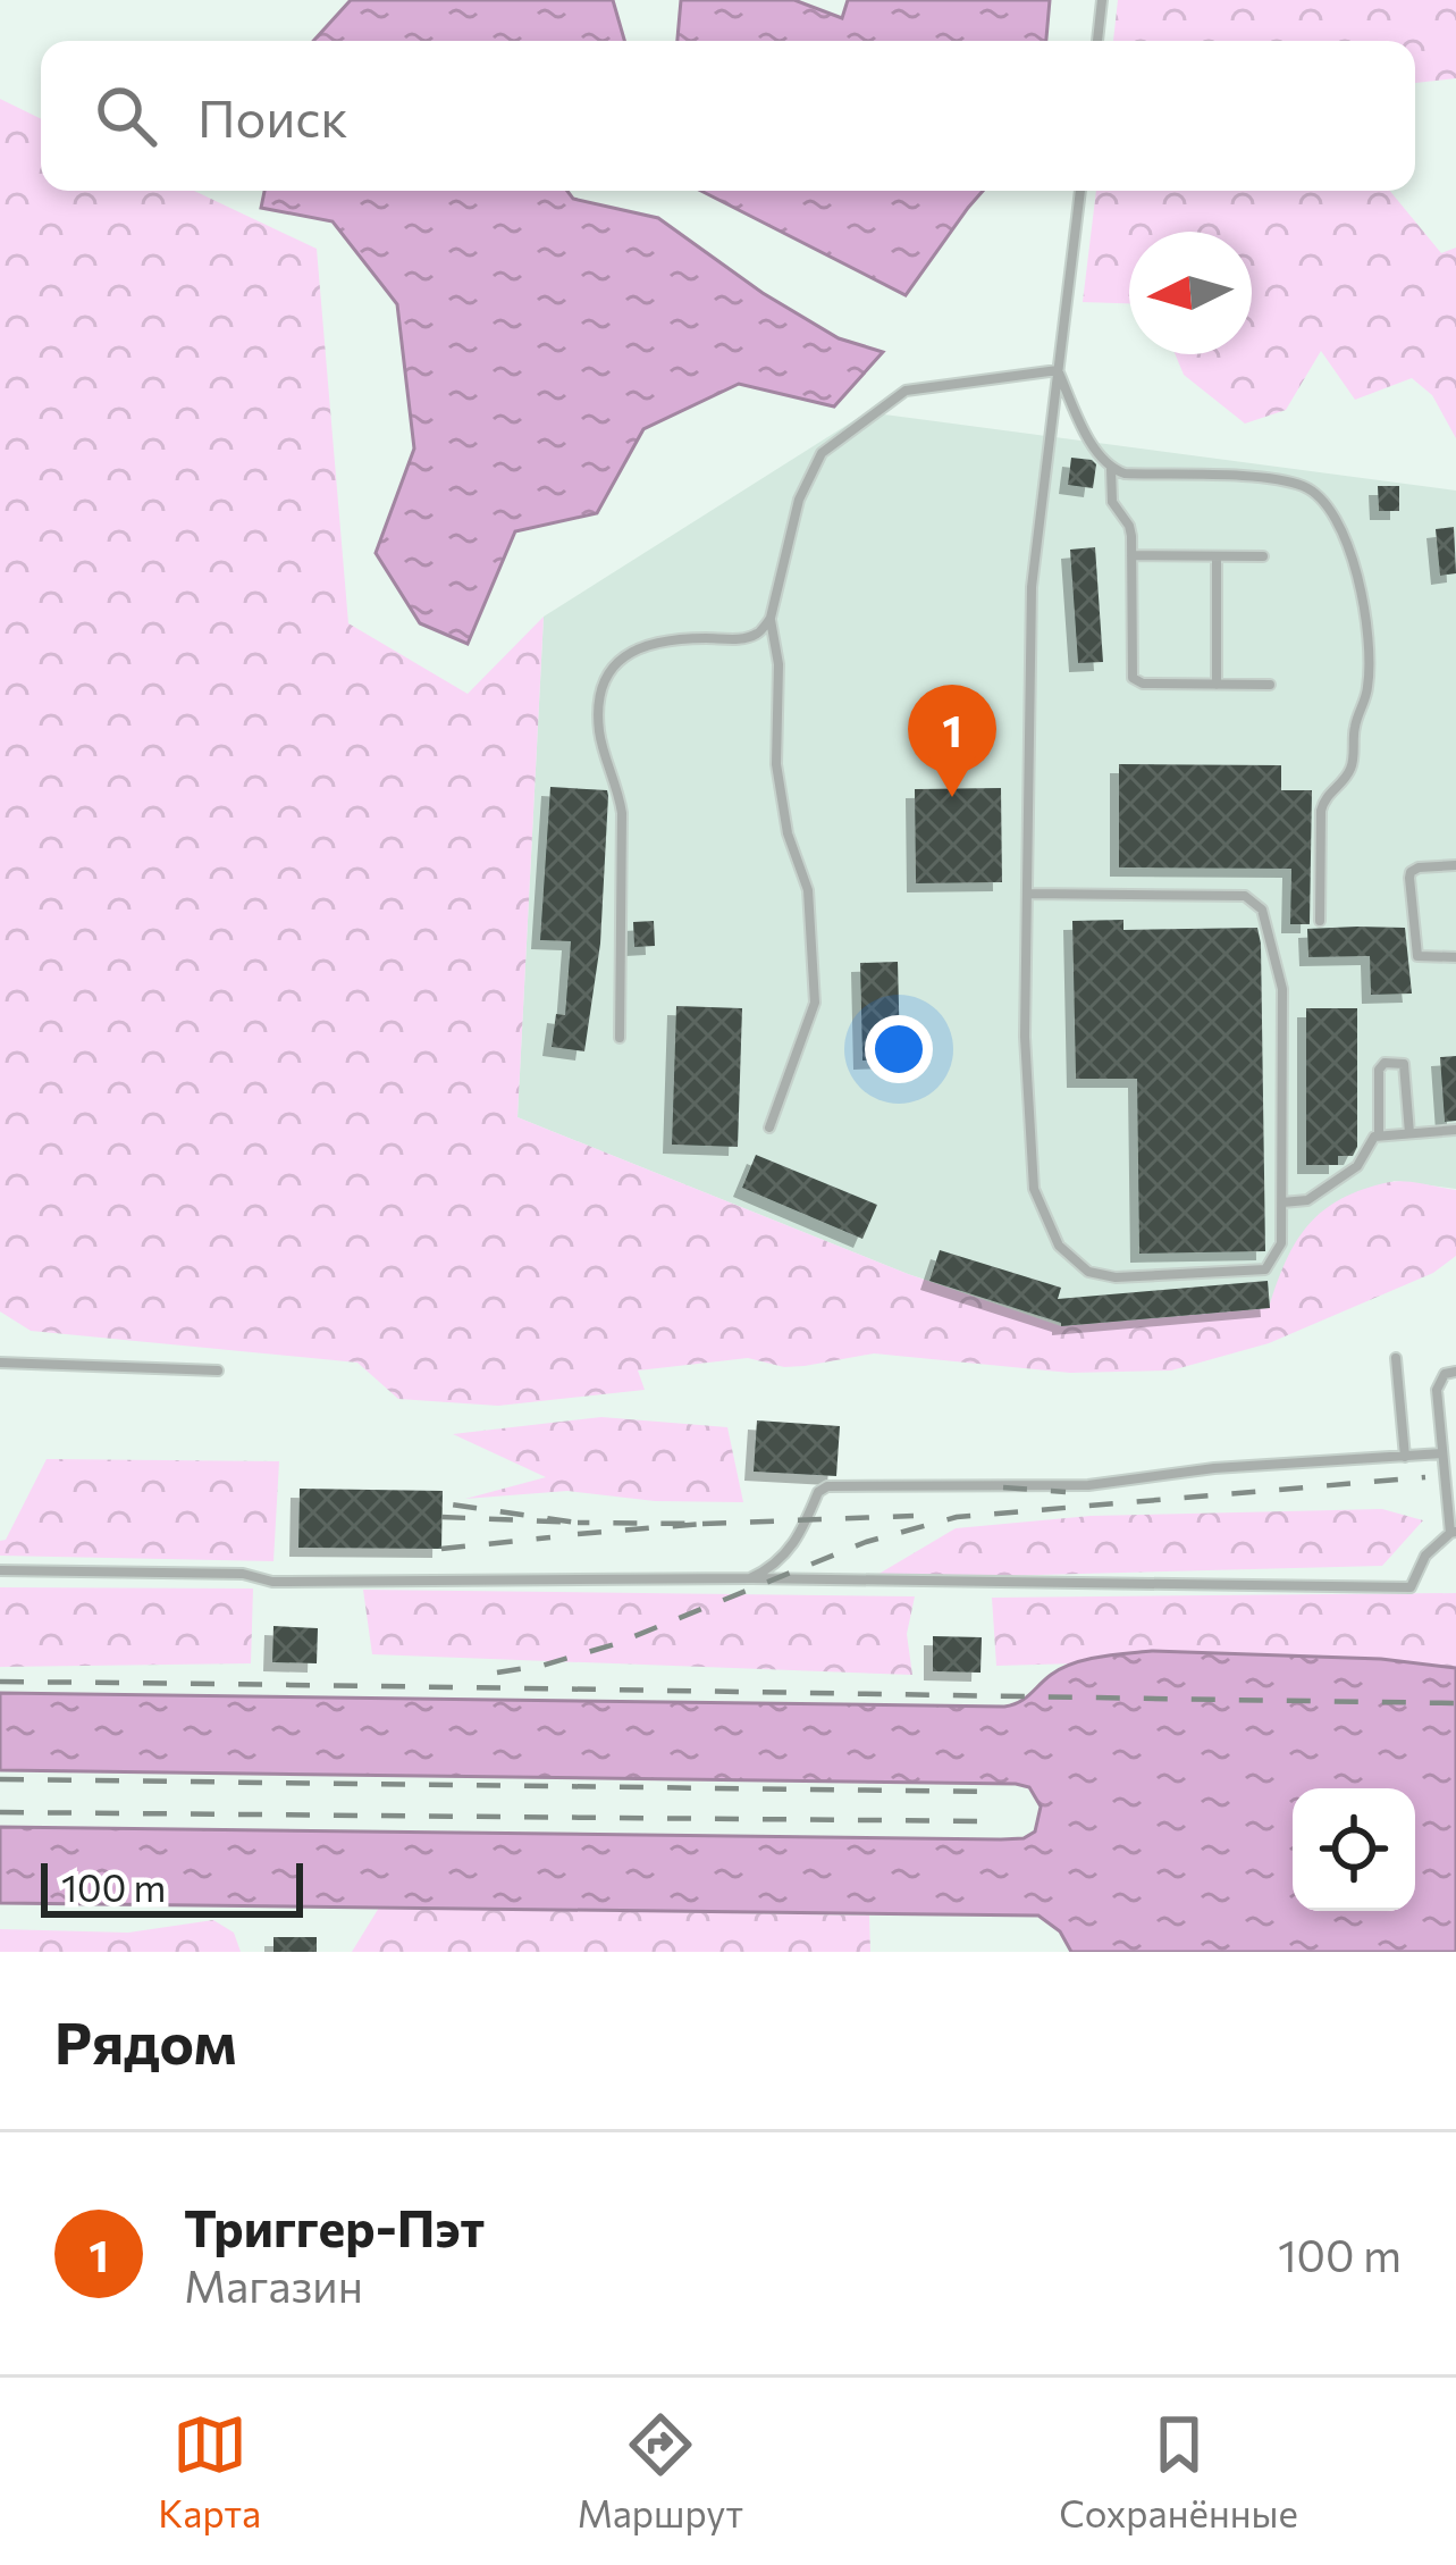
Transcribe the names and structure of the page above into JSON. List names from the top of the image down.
{
  "scale_bar": "100 m",
  "north": "left",
  "page": {
    "search": "Поиск",
    "pins": "1",
    "scale": "100 m",
    "heading": "Рядом",
    "list": [
      {
        "mark": "1",
        "name": "Триггер-Пэт",
        "note": "Магазин",
        "value": "100 m"
      }
    ],
    "nav": ["Карта", "Маршрут", "Сохранённые"]
  }
}
